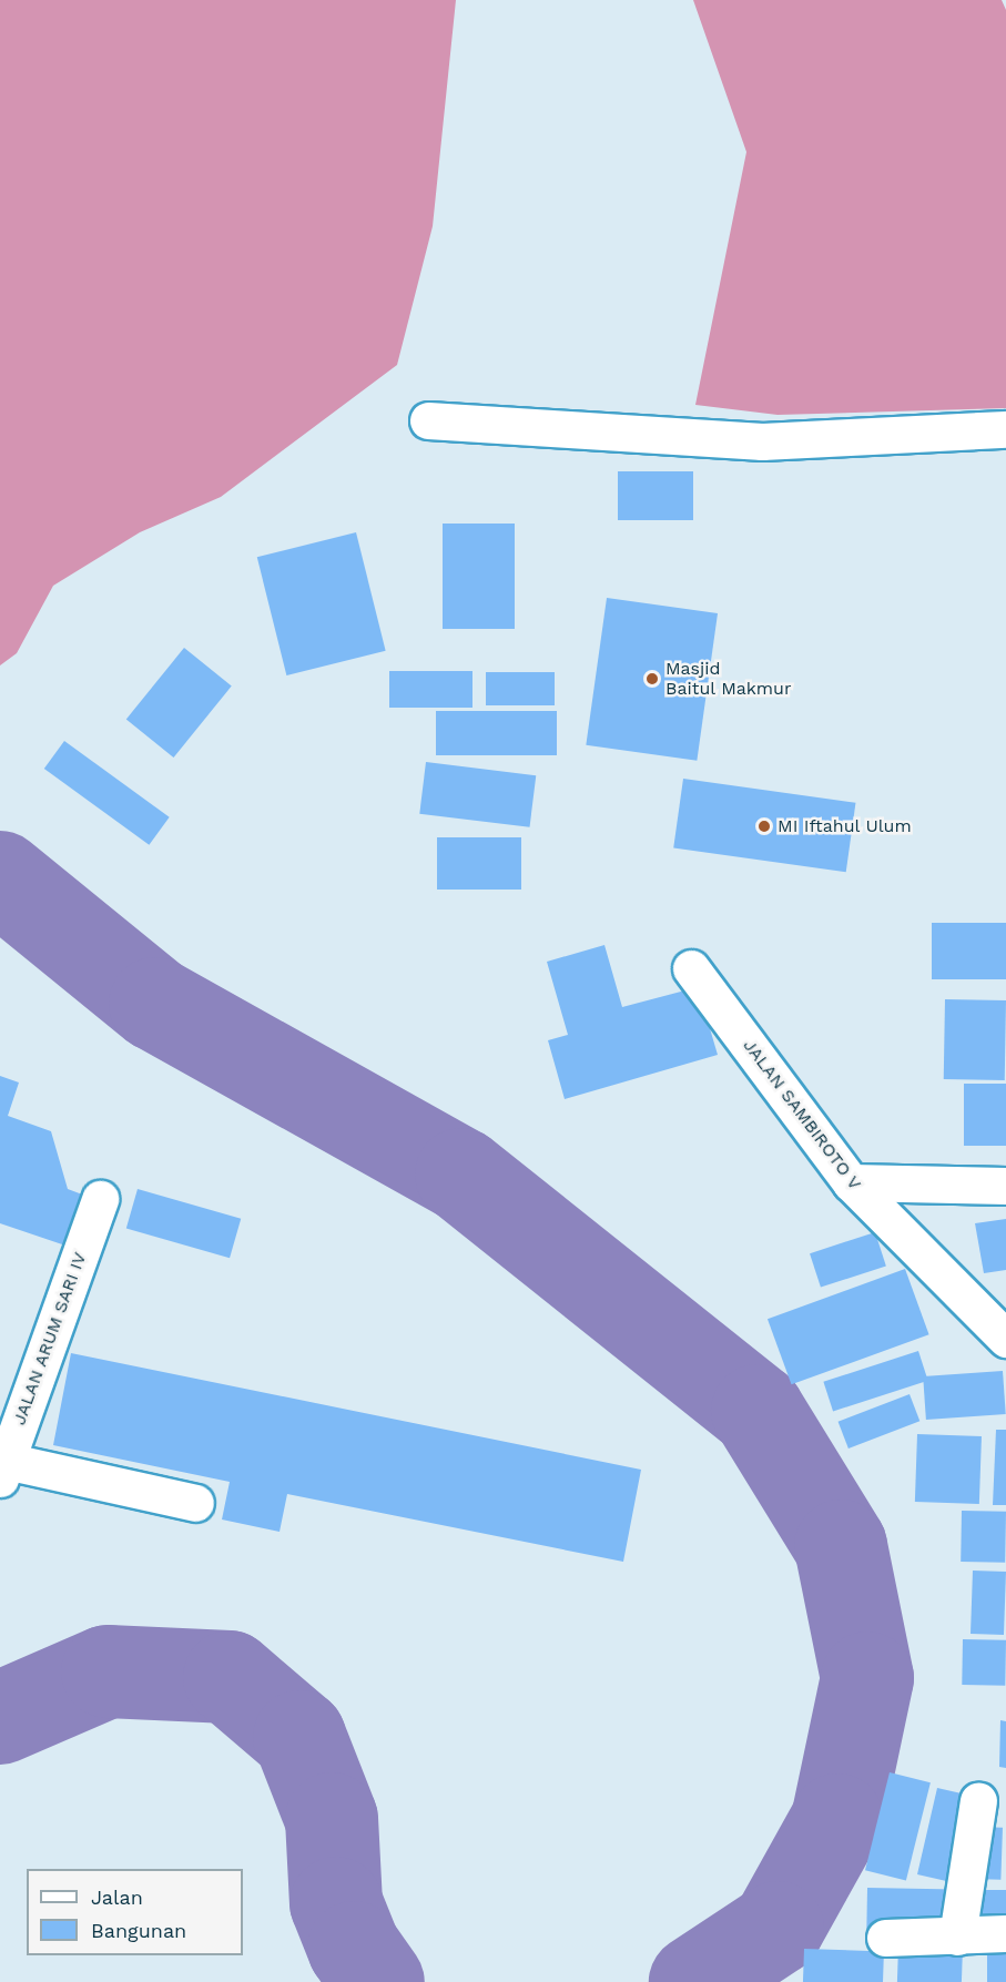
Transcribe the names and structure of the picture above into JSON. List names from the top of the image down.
{
  "streets": {
    "street": ["JALAN SAMBIROTO V", "JALAN ARUM SARI IV"]
  },
  "places": ["Masjid Baitul Makmur", "MI Iftahul Ulum"],
  "legend": ["Jalan", "Bangunan"]
}
